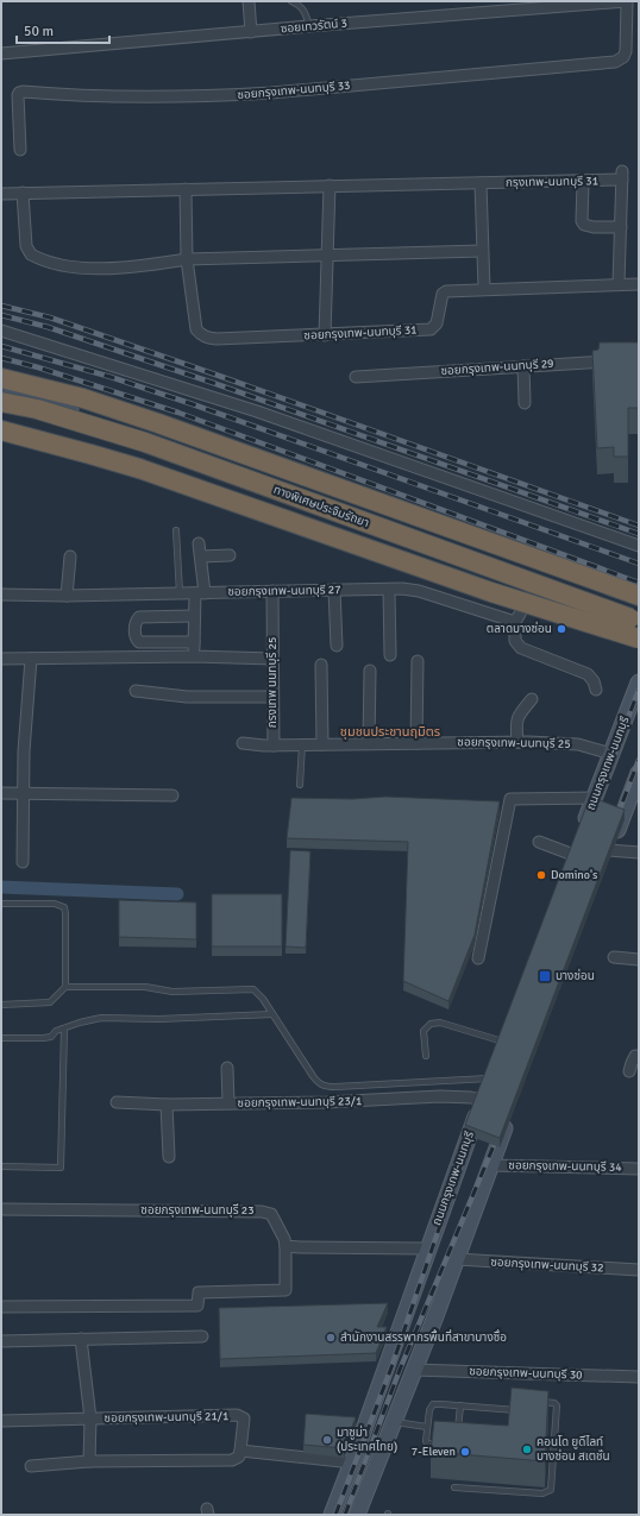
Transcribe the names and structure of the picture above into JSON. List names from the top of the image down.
{
  "streets": {
    "highway": ["ทางพิเศษประจิมรัถยา"],
    "main road": ["ถนนกรุงเทพ-นนทบุรี"],
    "street": [
      "ซอยเทวรัตน์ 3",
      "ซอยกรุงเทพ-นนทบุรี 33",
      "กรุงเทพ-นนทบุรี 31",
      "ซอยกรุงเทพ-นนทบุรี 31",
      "ซอยกรุงเทพ-นนทบุรี 29",
      "ซอยกรุงเทพ-นนทบุรี 27",
      "กรงเทพ นนทบุรี 25",
      "ซอยกรุงเทพ-นนทบุรี 25",
      "ซอยกรุงเทพ-นนทบุรี 23/1",
      "ซอยกรุงเทพ-นนทบุรี 34",
      "ซอยกรุงเทพ-นนทบุรี 23",
      "ซอยกรุงเทพ-นนทบุรี 32",
      "ซอยกรุงเทพ-นนทบุรี 30",
      "ซอยกรุงเทพ-นนทบุรี 21/1"
    ]
  },
  "crossings": [
    ["ซอยเทวรัตน์ 3", "ซอยกรุงเทพ-นนทบุรี 33"],
    ["กรุงเทพ-นนทบุรี 31", "ซอยกรุงเทพ-นนทบุรี 31"],
    ["ซอยกรุงเทพ-นนทบุรี 27", "กรงเทพ นนทบุรี 25"],
    ["กรงเทพ นนทบุรี 25", "ซอยกรุงเทพ-นนทบุรี 25"],
    ["ซอยกรุงเทพ-นนทบุรี 25", "ถนนกรุงเทพ-นนทบุรี"],
    ["ถนนกรุงเทพ-นนทบุรี", "ซอยกรุงเทพ-นนทบุรี 23/1"]
  ],
  "districts": ["ชุมชนประชานฤมิตร"],
  "places": {
    "other": [
      "ตลาดบางซ่อน",
      "Domino's",
      "สำนักงานสรรพากรพื้นที่สาขาบางซื่อ",
      "มาซูม่า (ประเทศไทย)",
      "คอนโด ยูดีไลท์ บางซ่อน สเตชั่น",
      "7-Eleven"
    ],
    "transit": ["บางซ่อน"]
  },
  "scale_bar": "50 m"
}
